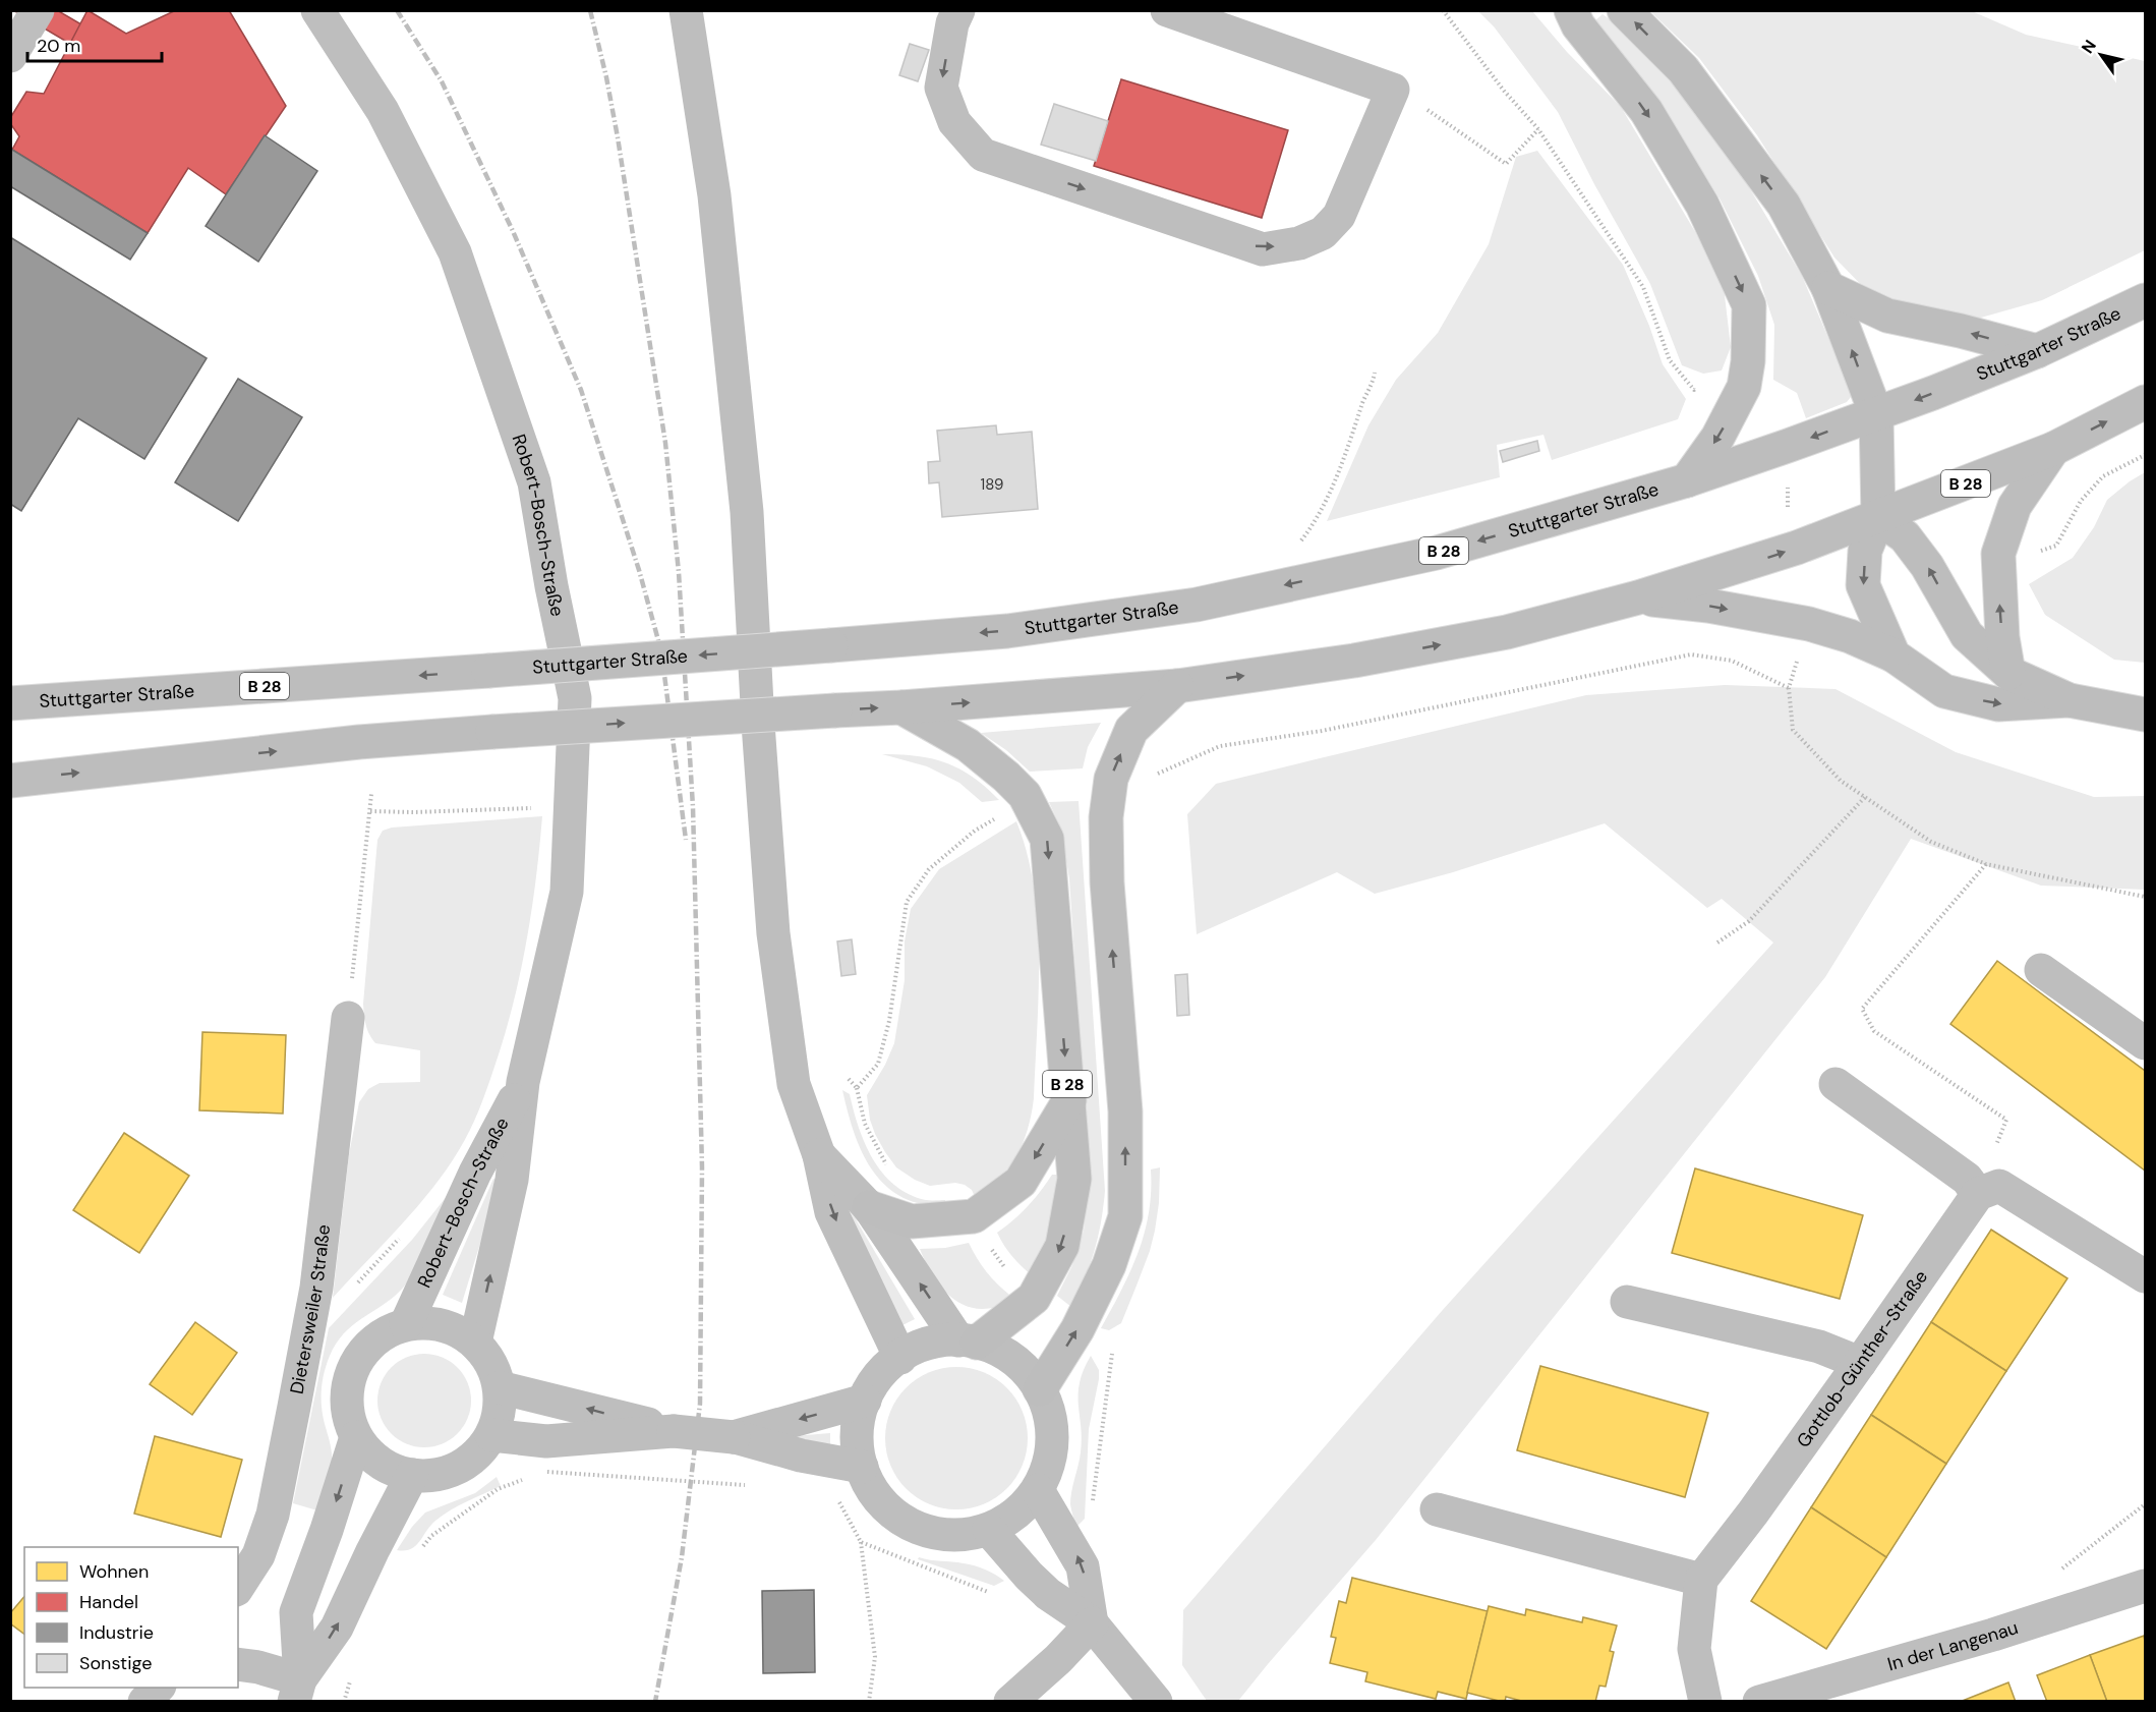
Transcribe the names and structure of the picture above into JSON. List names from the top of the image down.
{
  "streets": {
    "main road": ["Stuttgarter Straße", "B 28"],
    "street": [
      "Robert-Bosch-Straße",
      "Dietersweiler Straße",
      "Gottlob-Günther-Straße",
      "In der Langenau"
    ]
  },
  "house_numbers": ["189"],
  "legend": [
    "Wohnen",
    "Handel",
    "Industrie",
    "Sonstige"
  ],
  "scale_bar": "20 m",
  "north": "top left"
}
